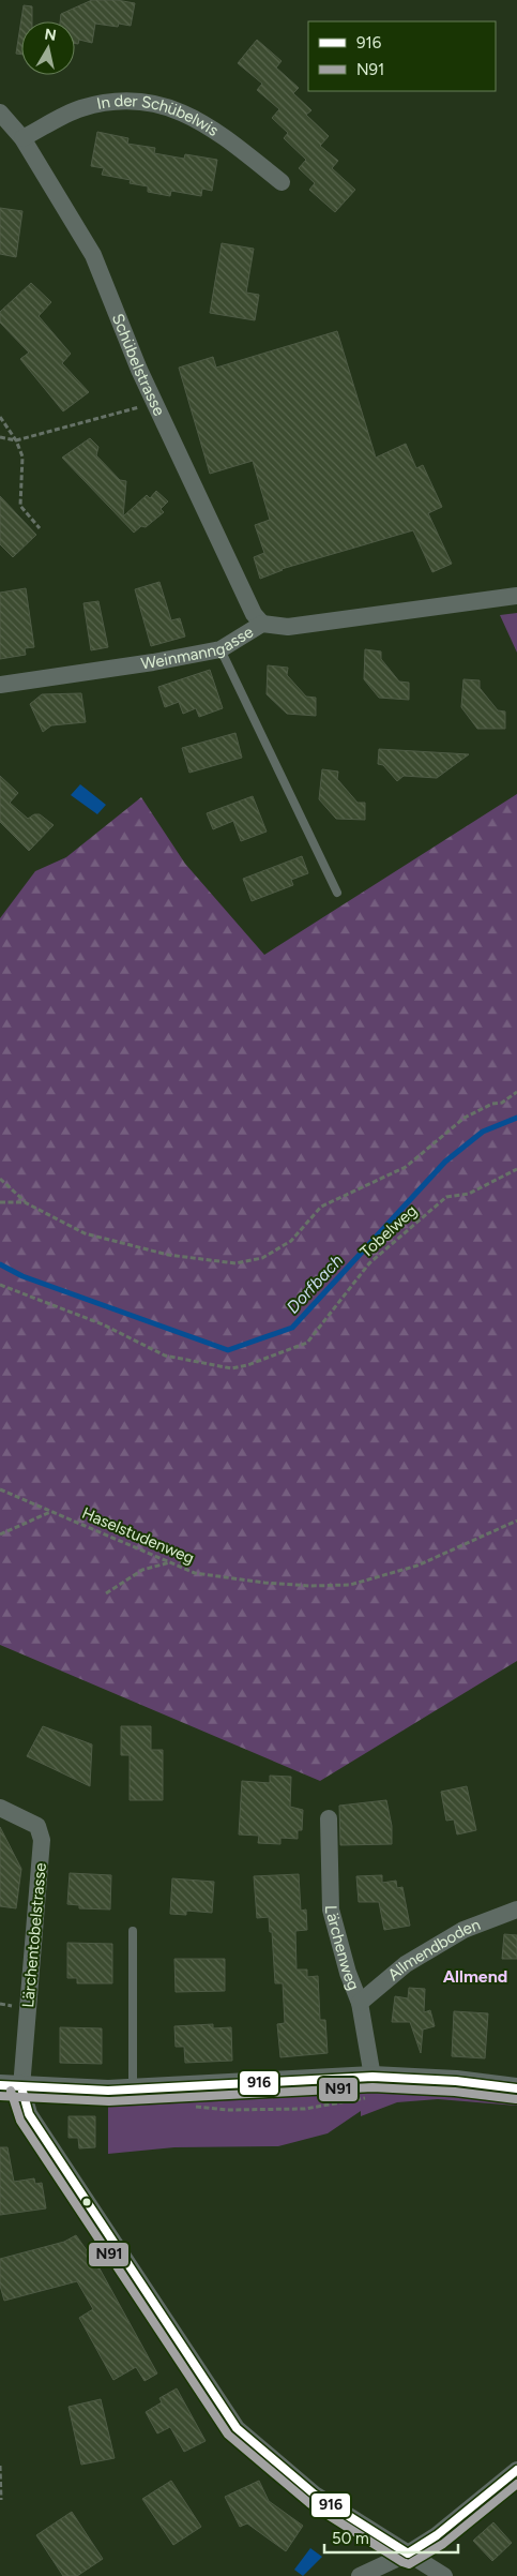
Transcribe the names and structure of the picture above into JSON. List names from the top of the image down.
{
  "streets": {
    "street": [
      "In der Schübelwis",
      "Schübelstrasse",
      "Weinmanngasse",
      "Lärchentobelstrasse",
      "Lärchenweg",
      "Allmendboden"
    ],
    "path": ["Tobelweg", "Haselstudenweg"]
  },
  "crossings": [
    ["In der Schübelwis", "Schübelstrasse"],
    ["Schübelstrasse", "Weinmanngasse"],
    ["Lärchenweg", "Allmendboden"]
  ],
  "districts": ["Allmend"],
  "water": ["Dorfbach"],
  "lines": ["transit line 916", "transit line N91"],
  "legend": ["916", "N91"],
  "scale_bar": "50 m",
  "north": "top"
}
